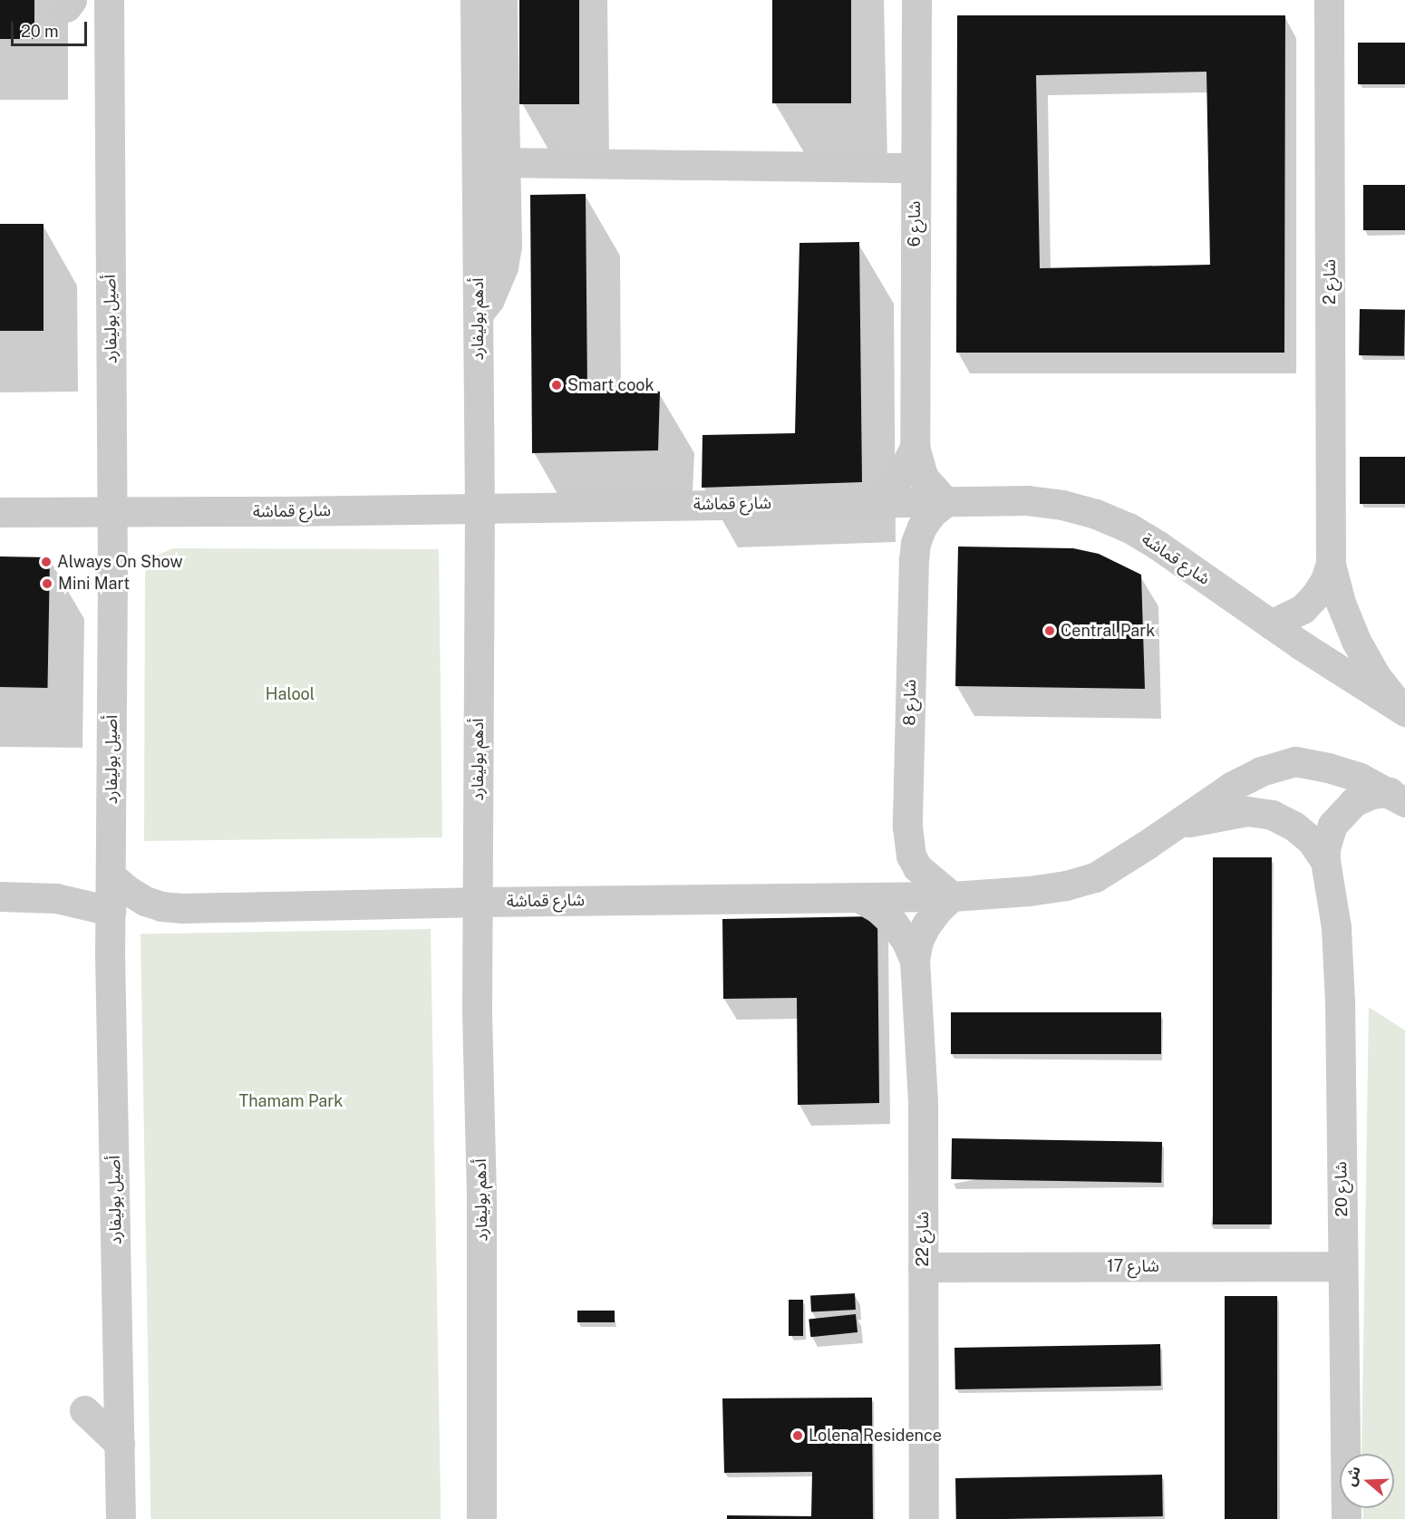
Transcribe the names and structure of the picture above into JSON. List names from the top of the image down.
{
  "streets": {
    "street": [
      "شارع 6",
      "شارع 2",
      "أصيل بوليفارد",
      "أدهم بوليفارد",
      "شارع قماشة",
      "شارع 8",
      "شارع 20",
      "شارع 22",
      "شارع 17"
    ]
  },
  "crossings": [
    ["شارع 6", "شارع قماشة"],
    ["شارع 6", "شارع 8"],
    ["شارع 2", "شارع قماشة"],
    ["أصيل بوليفارد", "شارع قماشة"],
    ["أدهم بوليفارد", "شارع قماشة"],
    ["شارع قماشة", "شارع 8"],
    ["شارع قماشة", "شارع 20"],
    ["شارع قماشة", "شارع 22"],
    ["شارع 8", "شارع 22"],
    ["شارع 20", "شارع 17"],
    ["شارع 22", "شارع 17"]
  ],
  "parks": ["Halool", "Thamam Park"],
  "places": [
    "Smart cook",
    "Always On Show",
    "Mini Mart",
    "Central Park",
    "Lolena Residence"
  ],
  "scale_bar": "20 m",
  "north": "left"
}
